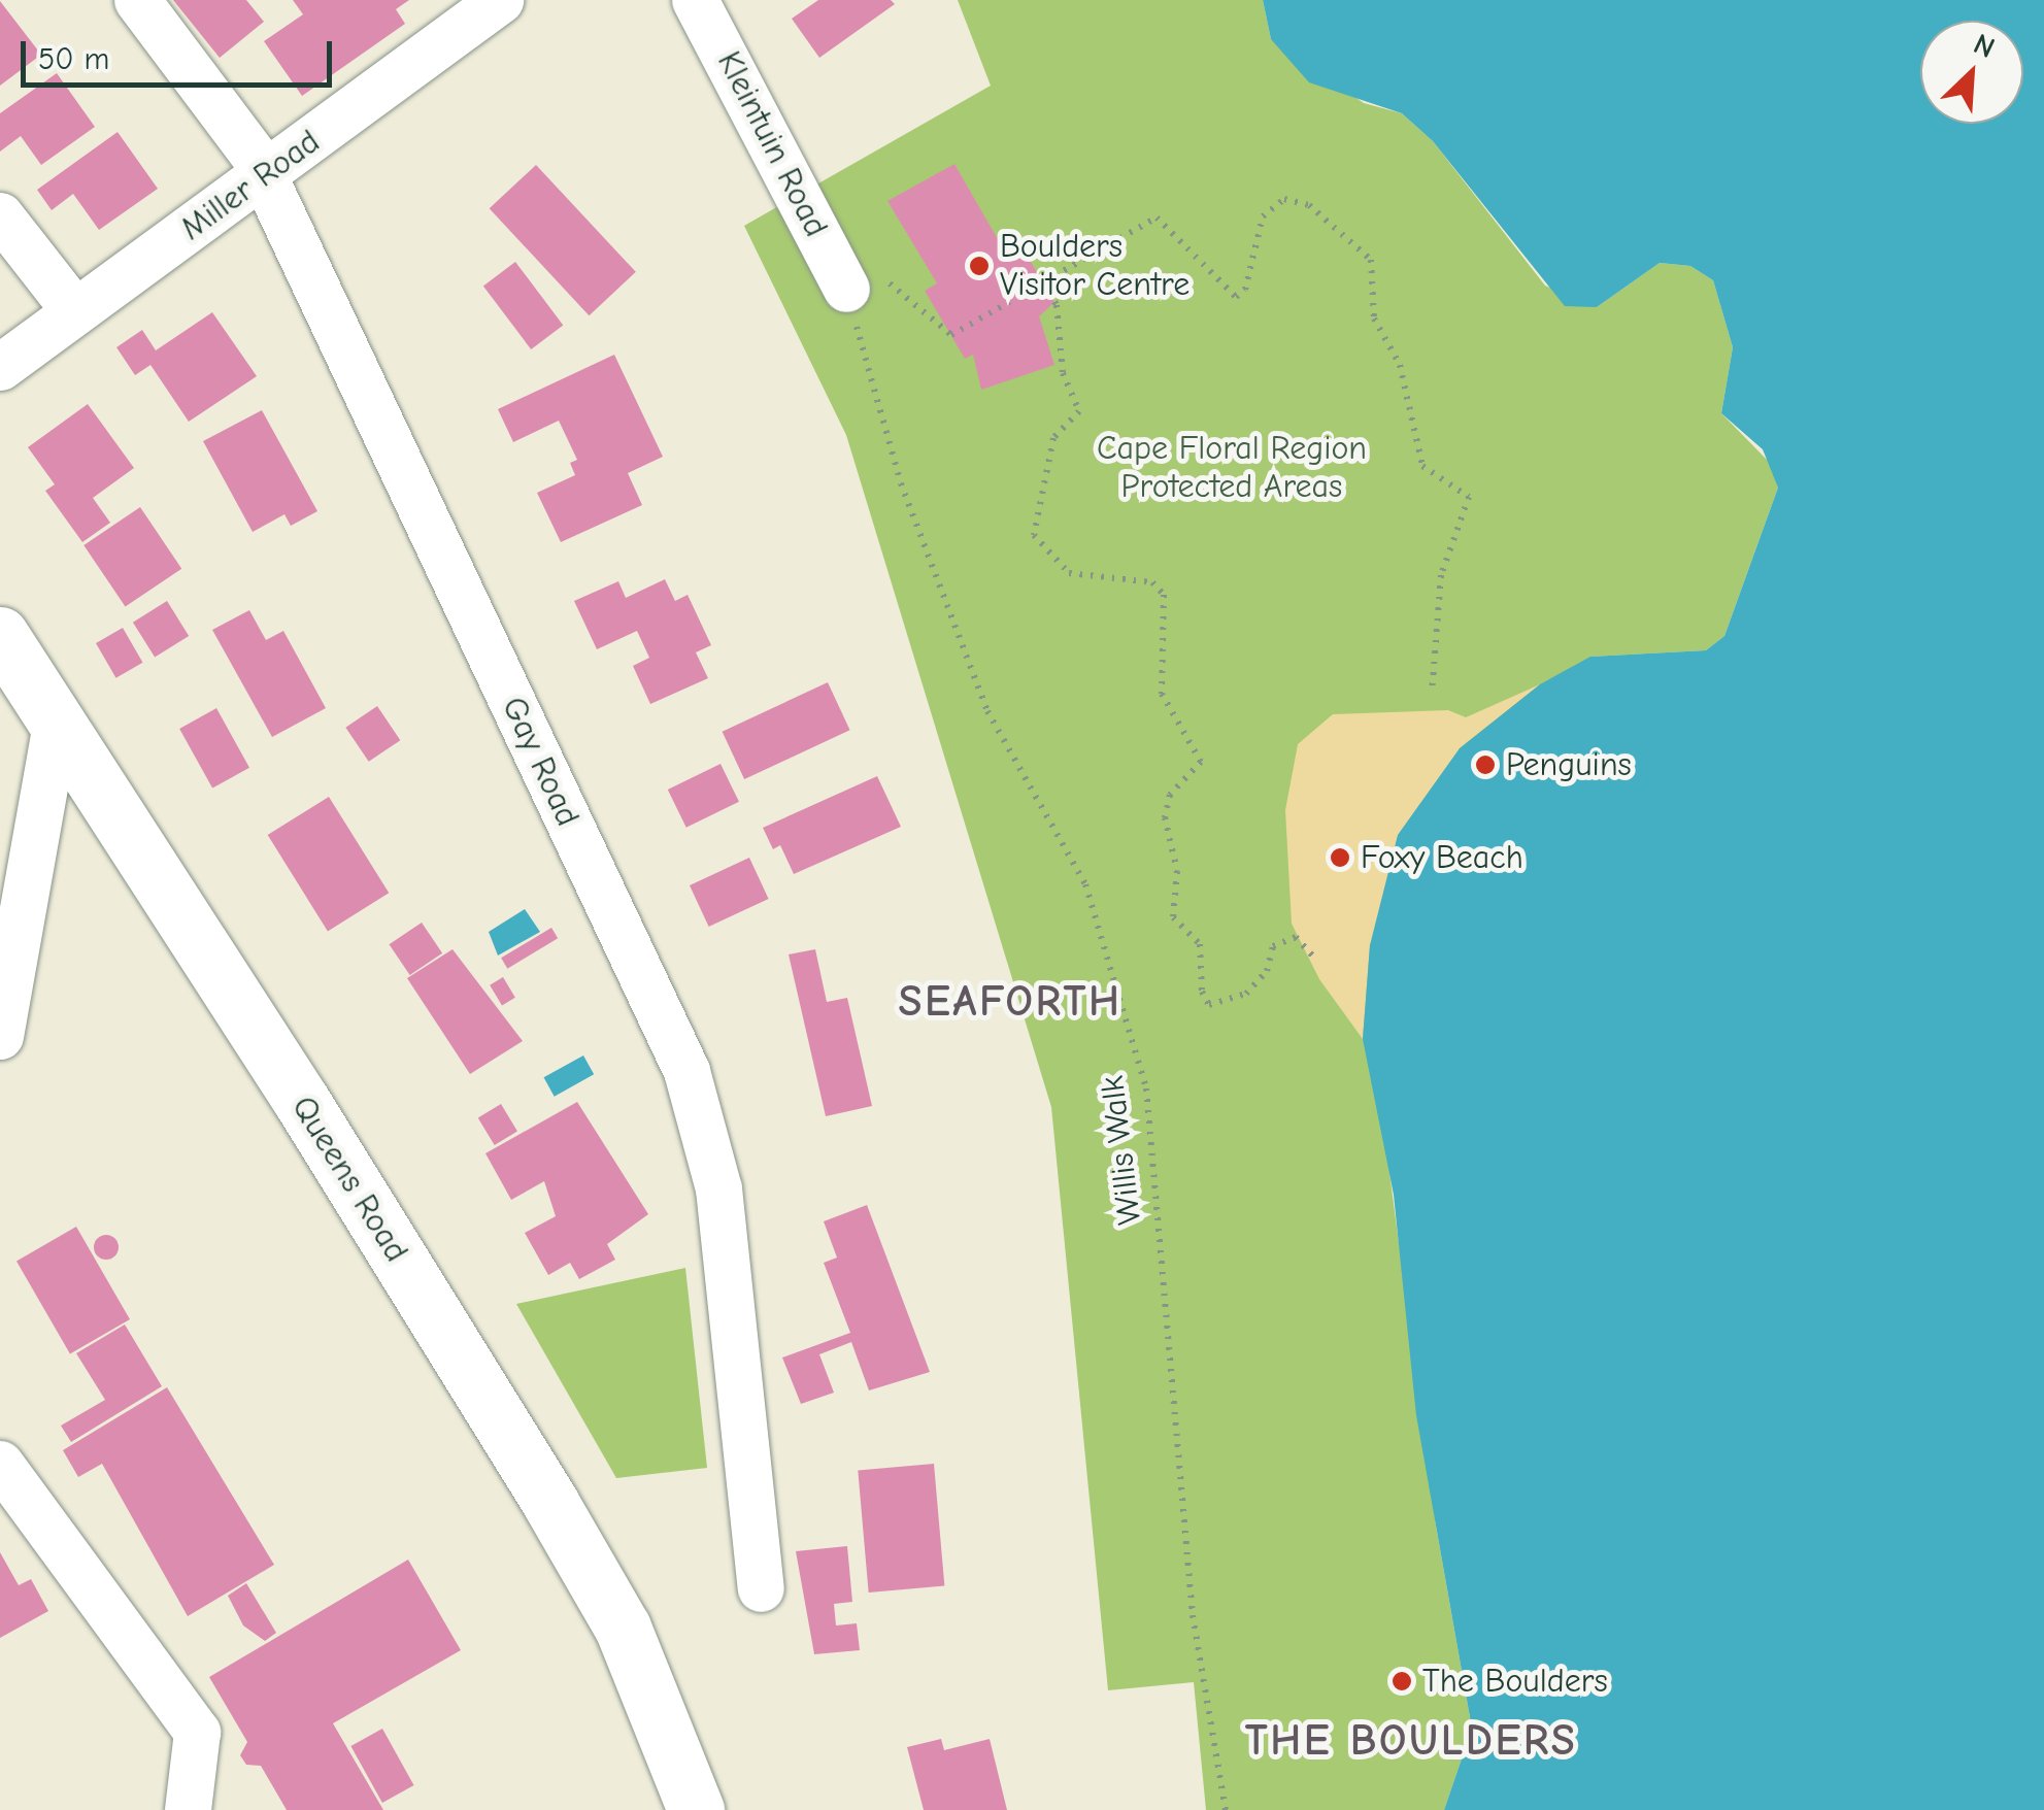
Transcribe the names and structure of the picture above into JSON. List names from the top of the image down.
{
  "streets": {
    "main road": ["Queens Road"],
    "street": ["Kleintuin Road", "Miller Road", "Gay Road"],
    "path": ["Willis Walk"]
  },
  "crossings": [
    ["Kleintuin Road", "Willis Walk"],
    ["Miller Road", "Gay Road"]
  ],
  "districts": ["SEAFORTH", "THE BOULDERS"],
  "parks": ["Cape Floral Region Protected Areas"],
  "places": [
    "Boulders Visitor Centre",
    "Penguins",
    "Foxy Beach",
    "The Boulders"
  ],
  "scale_bar": "50 m",
  "north": "top right"
}
